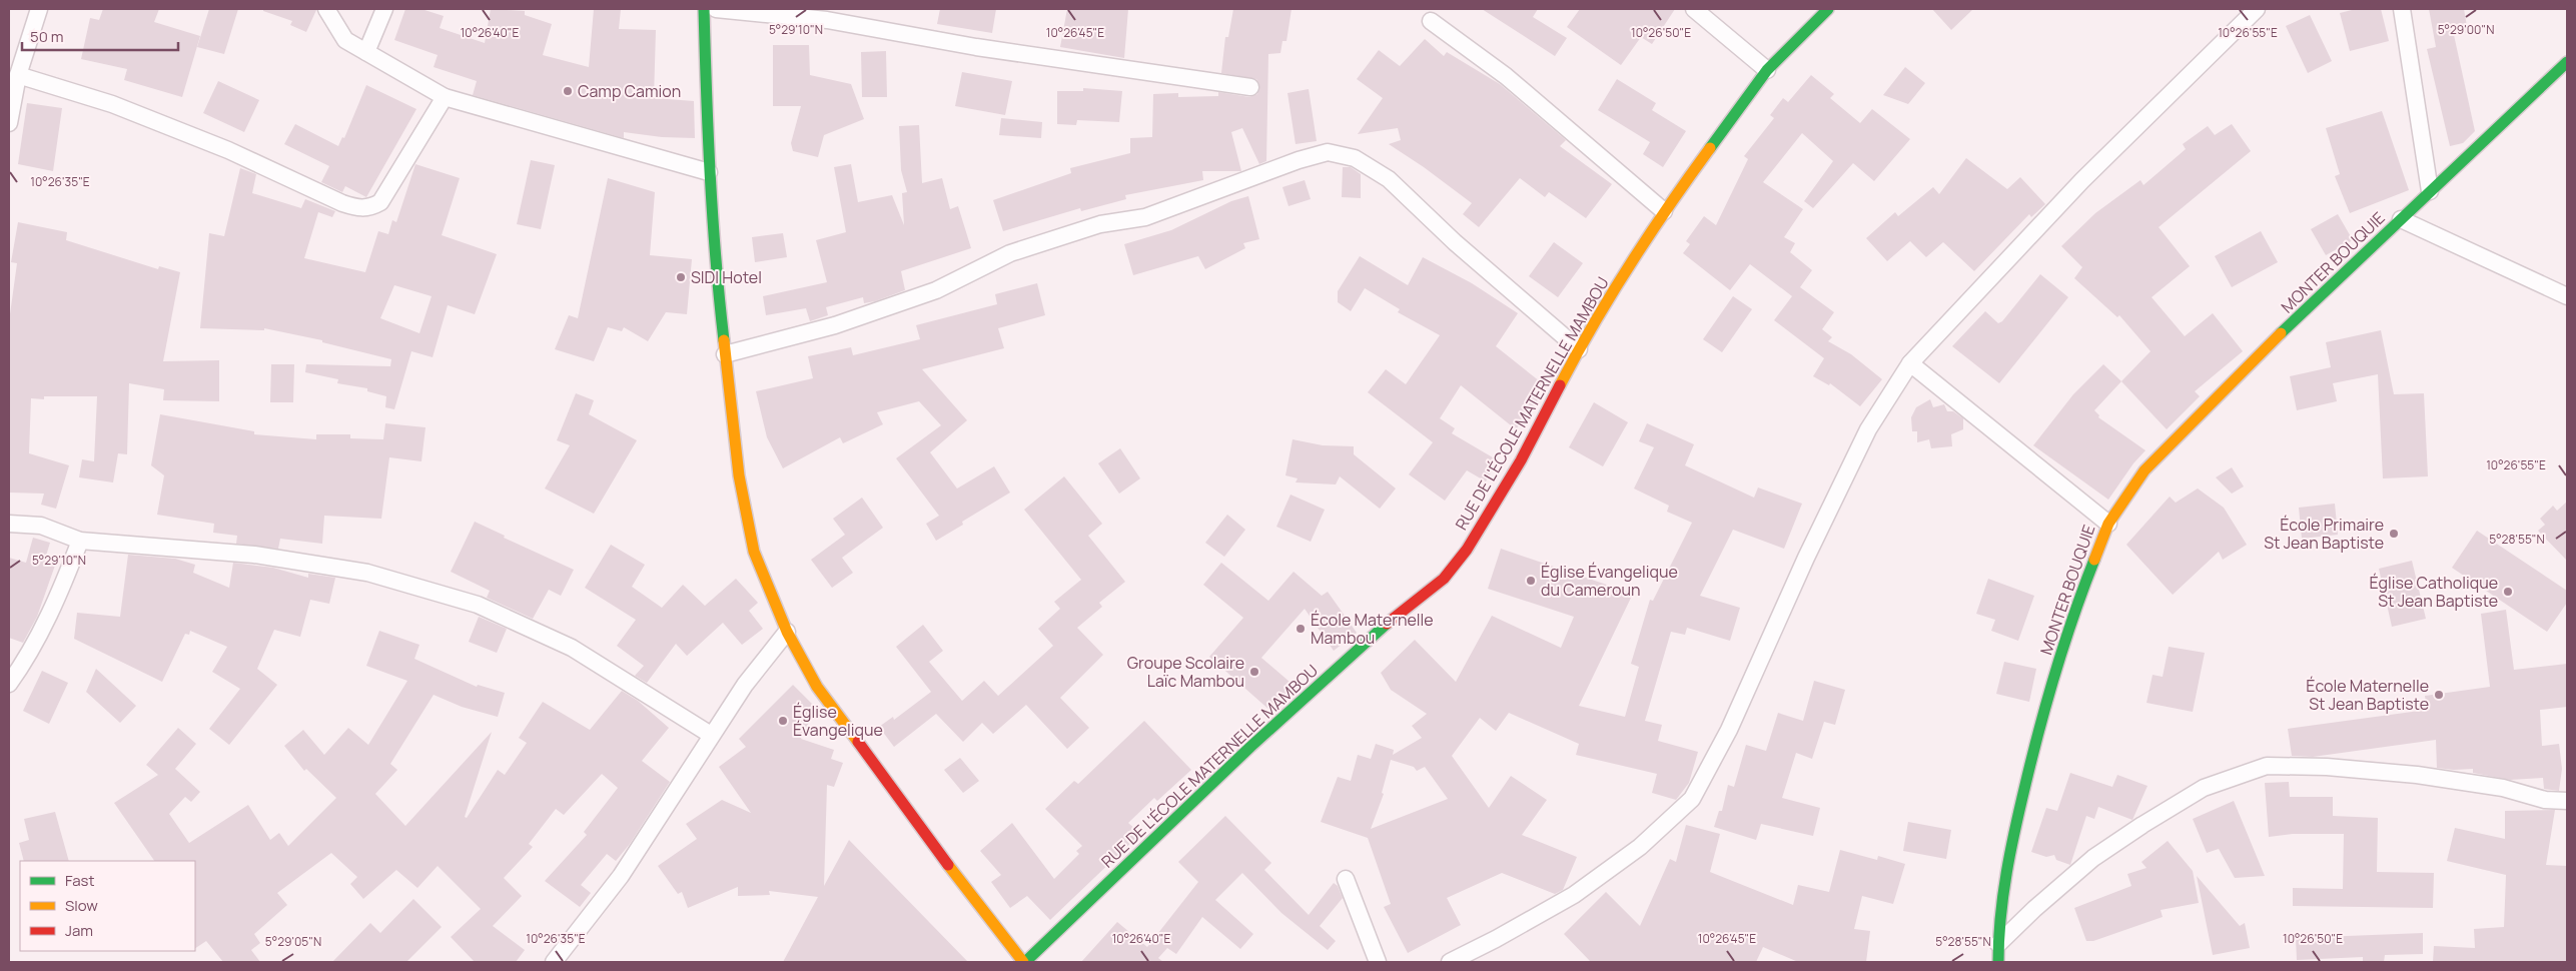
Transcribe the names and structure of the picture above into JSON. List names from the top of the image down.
{
  "streets": {
    "street": ["MONTER BOUQUIE", "RUE DE L'ÉCOLE MATERNELLE MAMBOU"]
  },
  "places": [
    "Camp Camion",
    "SIDI Hotel",
    "École Primaire St Jean Baptiste",
    "Église Évangelique du Cameroun",
    "Église Catholique St Jean Baptiste",
    "École Maternelle Mambou",
    "Groupe Scolaire Laïc Mambou",
    "École Maternelle St Jean Baptiste",
    "Église Évangelique"
  ],
  "legend": ["Fast", "Slow", "Jam"],
  "scale_bar": "50 m",
  "coordinates": [
    "5°29'10\"N",
    "5°29'00\"N",
    "10°26'40\"E",
    "10°26'45\"E",
    "10°26'50\"E",
    "10°26'55\"E",
    "10°26'35\"E",
    "5°28'55\"N",
    "5°29'05\"N"
  ]
}
